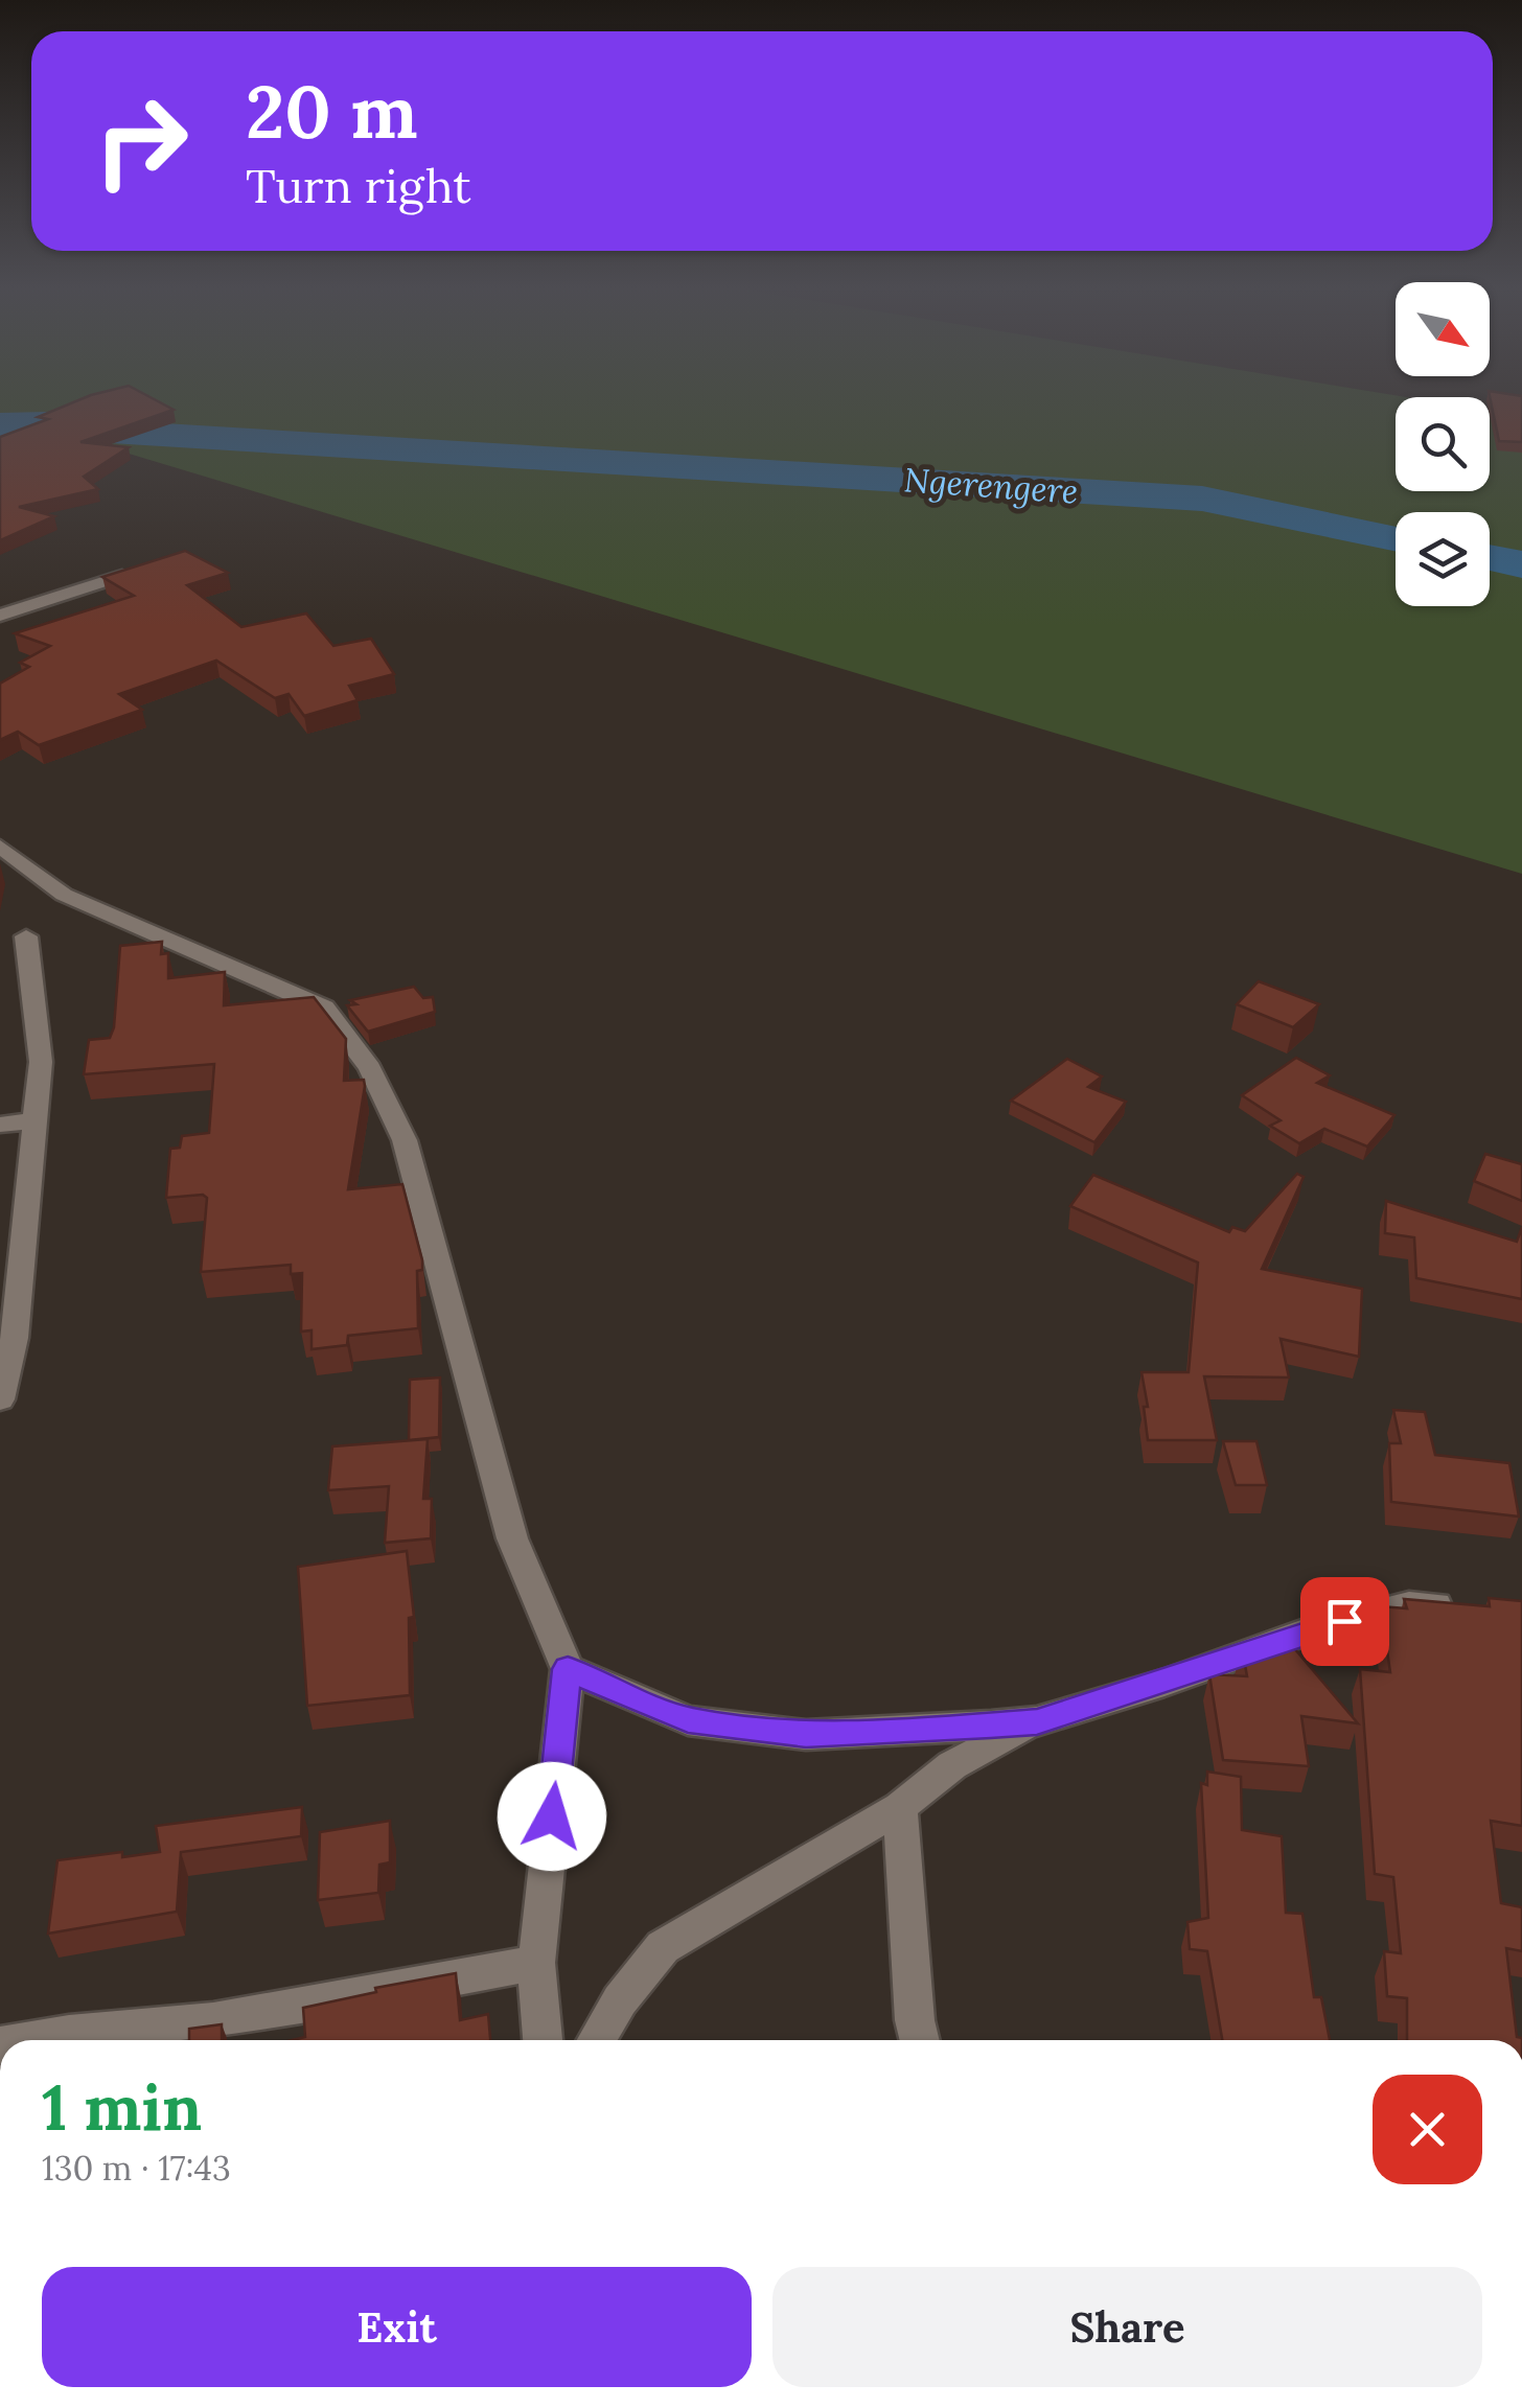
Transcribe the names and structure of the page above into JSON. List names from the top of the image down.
{
  "water": ["Ngerengere"],
  "north": "bottom right",
  "page": {
    "turn": ["20 m", "Turn right"],
    "heading": ["1 min", "130 m · 17:43"],
    "buttons": ["Exit", "Share"]
  }
}
